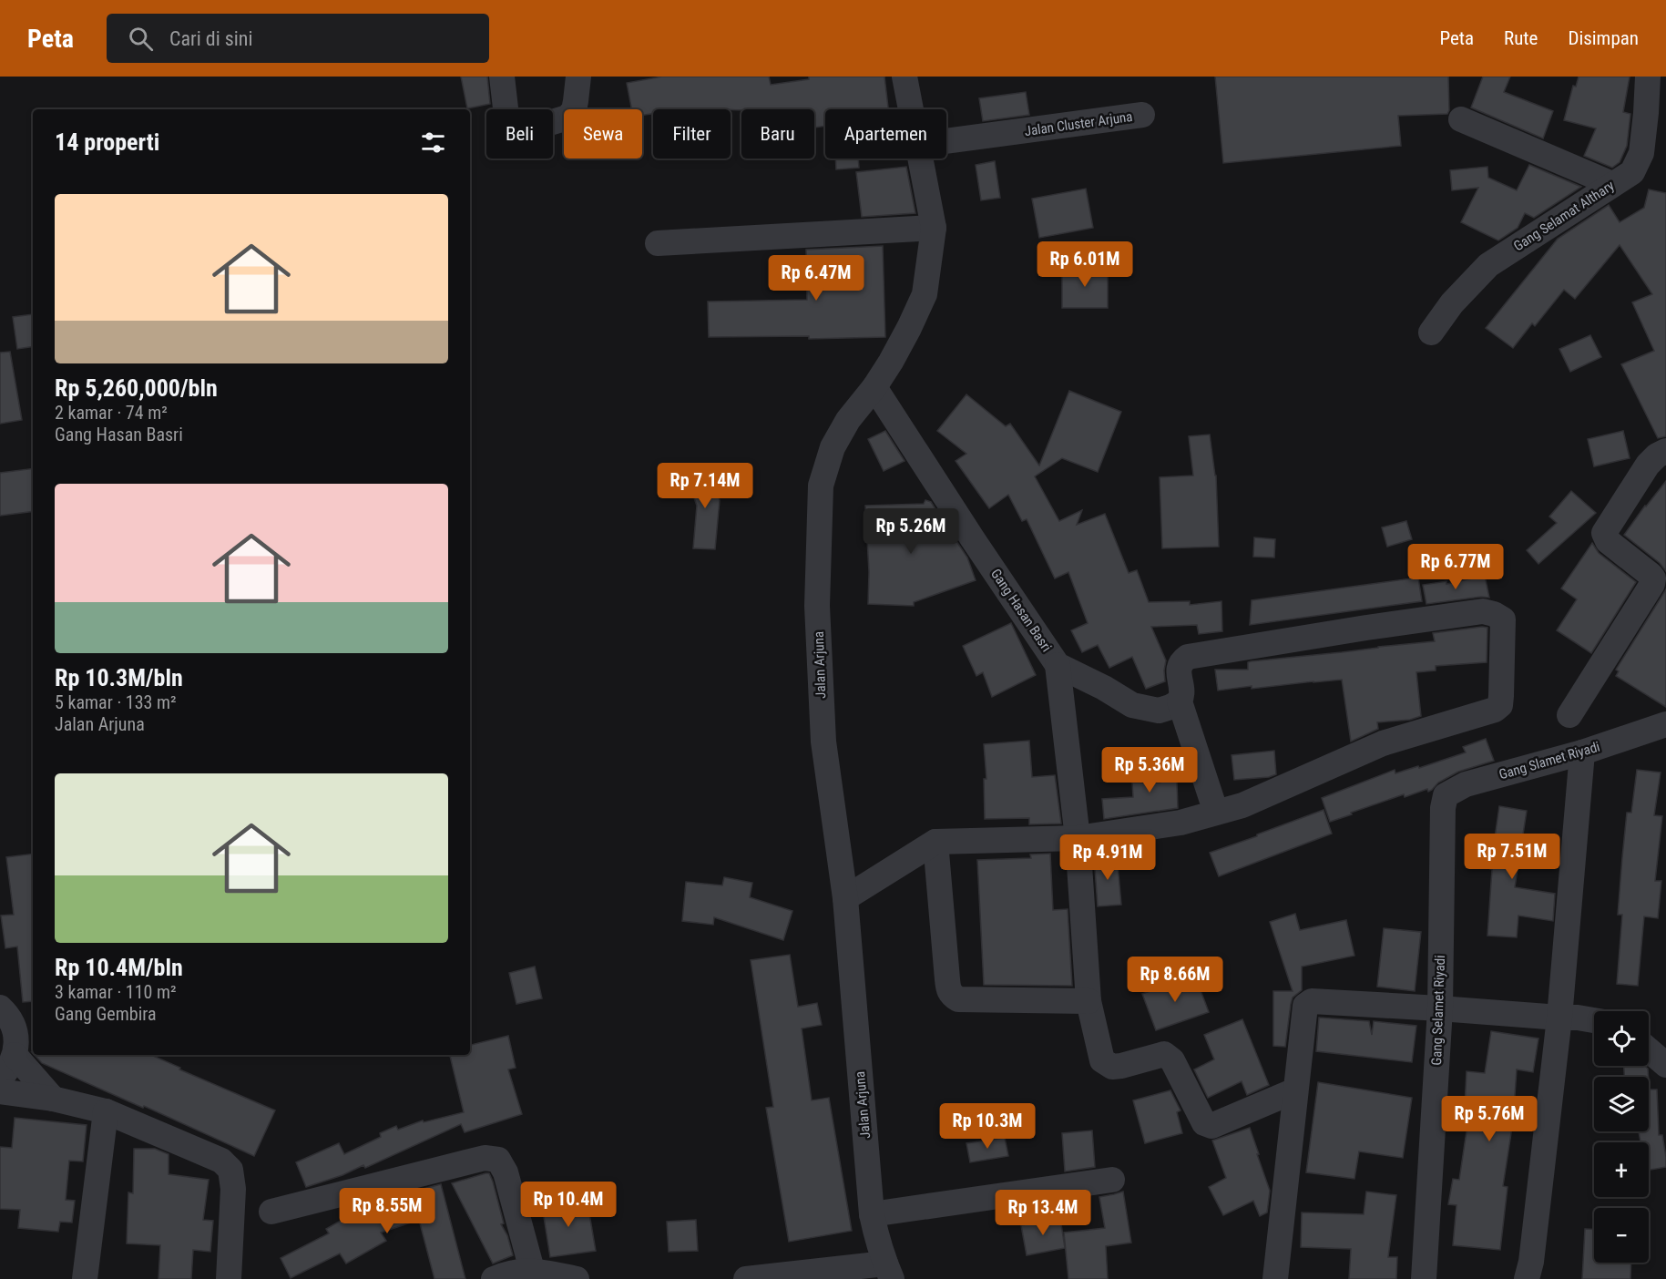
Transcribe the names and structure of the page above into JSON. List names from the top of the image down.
{
  "streets": {
    "street": [
      "Jalan Cluster Arjuna",
      "Gang Selamat Althary",
      "Gang Hasan Basri",
      "Jalan Arjuna",
      "Gang Slamet Riyadi",
      "Gang Selamet Riyadi"
    ]
  },
  "crossings": [
    ["Gang Hasan Basri", "Jalan Arjuna"],
    ["Gang Slamet Riyadi", "Gang Selamet Riyadi"]
  ],
  "page": {
    "header": "Peta",
    "search": "Cari di sini",
    "nav": ["Peta", "Rute", "Disimpan"],
    "chip": [
      "Beli",
      "Sewa",
      "Filter",
      "Baru",
      "Apartemen"
    ],
    "heading": "14 properti",
    "list": [
      {
        "name": "Rp 5,260,000/bln",
        "note": "2 kamar · 74 m² · Gang Hasan Basri"
      },
      {
        "name": "Rp 10.3M/bln",
        "note": "5 kamar · 133 m² · Jalan Arjuna"
      },
      {
        "name": "Rp 10.4M/bln",
        "note": "3 kamar · 110 m² · Gang Gembira"
      }
    ],
    "price": [
      "Rp 6.01M",
      "Rp 6.47M",
      "Rp 7.14M",
      "Rp 5.26M",
      "Rp 6.77M",
      "Rp 5.36M",
      "Rp 7.51M",
      "Rp 4.91M",
      "Rp 8.66M",
      "Rp 5.76M",
      "Rp 10.3M",
      "Rp 10.4M",
      "Rp 8.55M",
      "Rp 13.4M"
    ],
    "map_buttons": ["+", "−"]
  }
}
